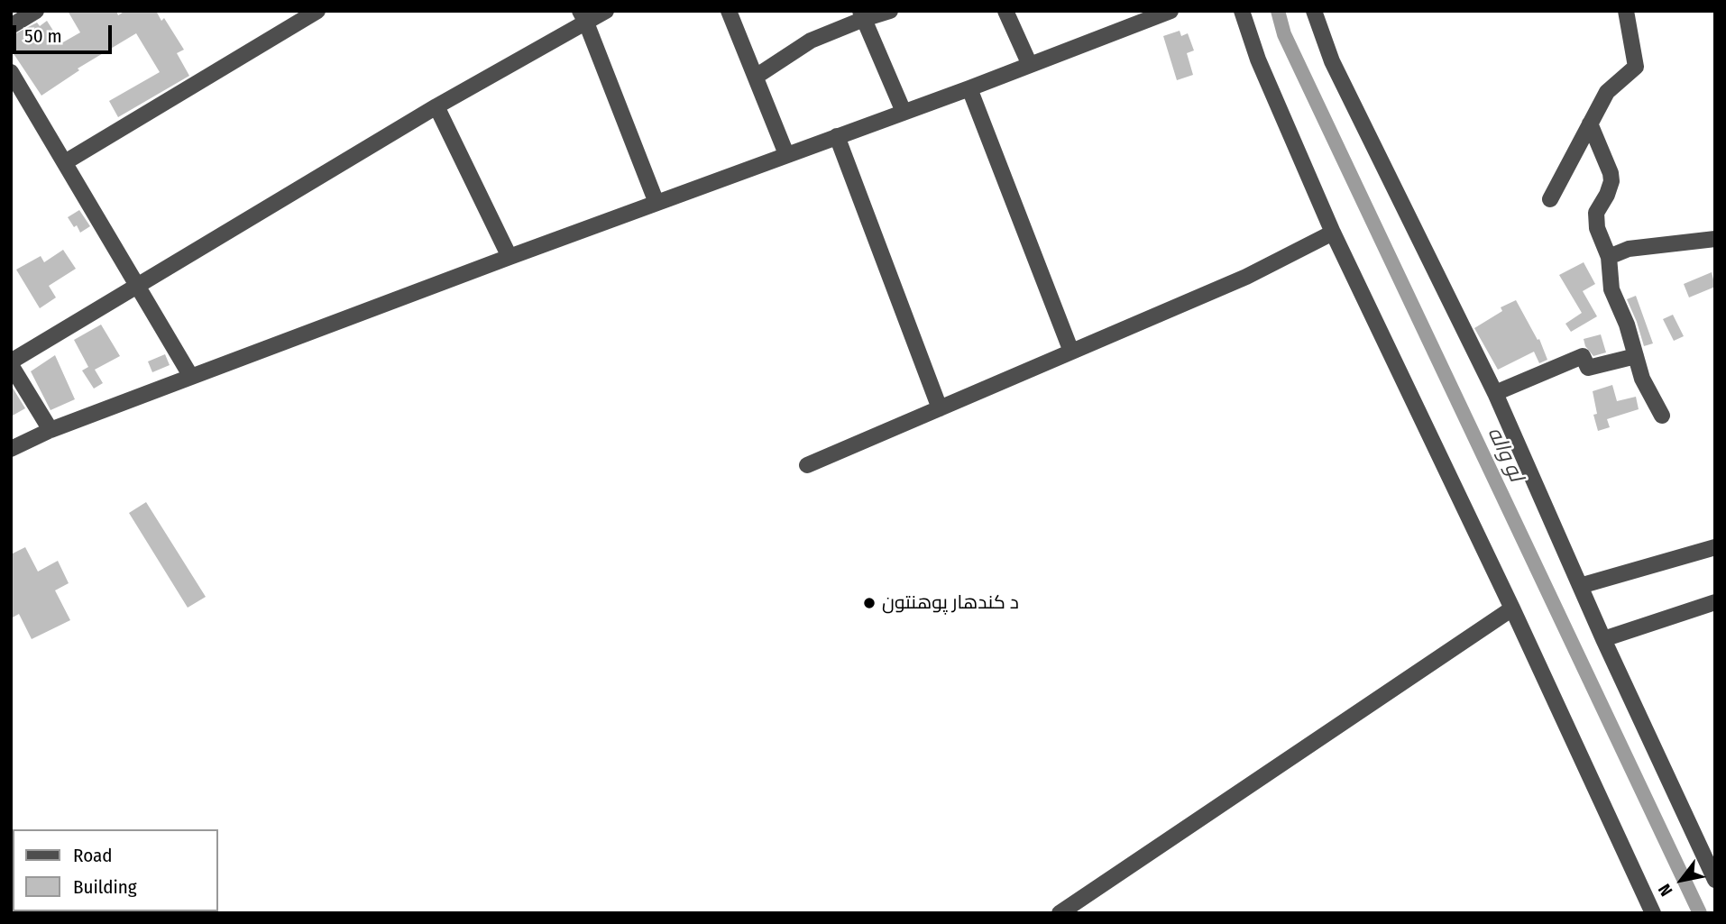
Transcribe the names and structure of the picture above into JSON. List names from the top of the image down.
{
  "water": ["لو واله"],
  "places": ["د کندهار پوهنتون"],
  "legend": ["Road", "Building"],
  "scale_bar": "50 m",
  "north": "bottom left"
}
